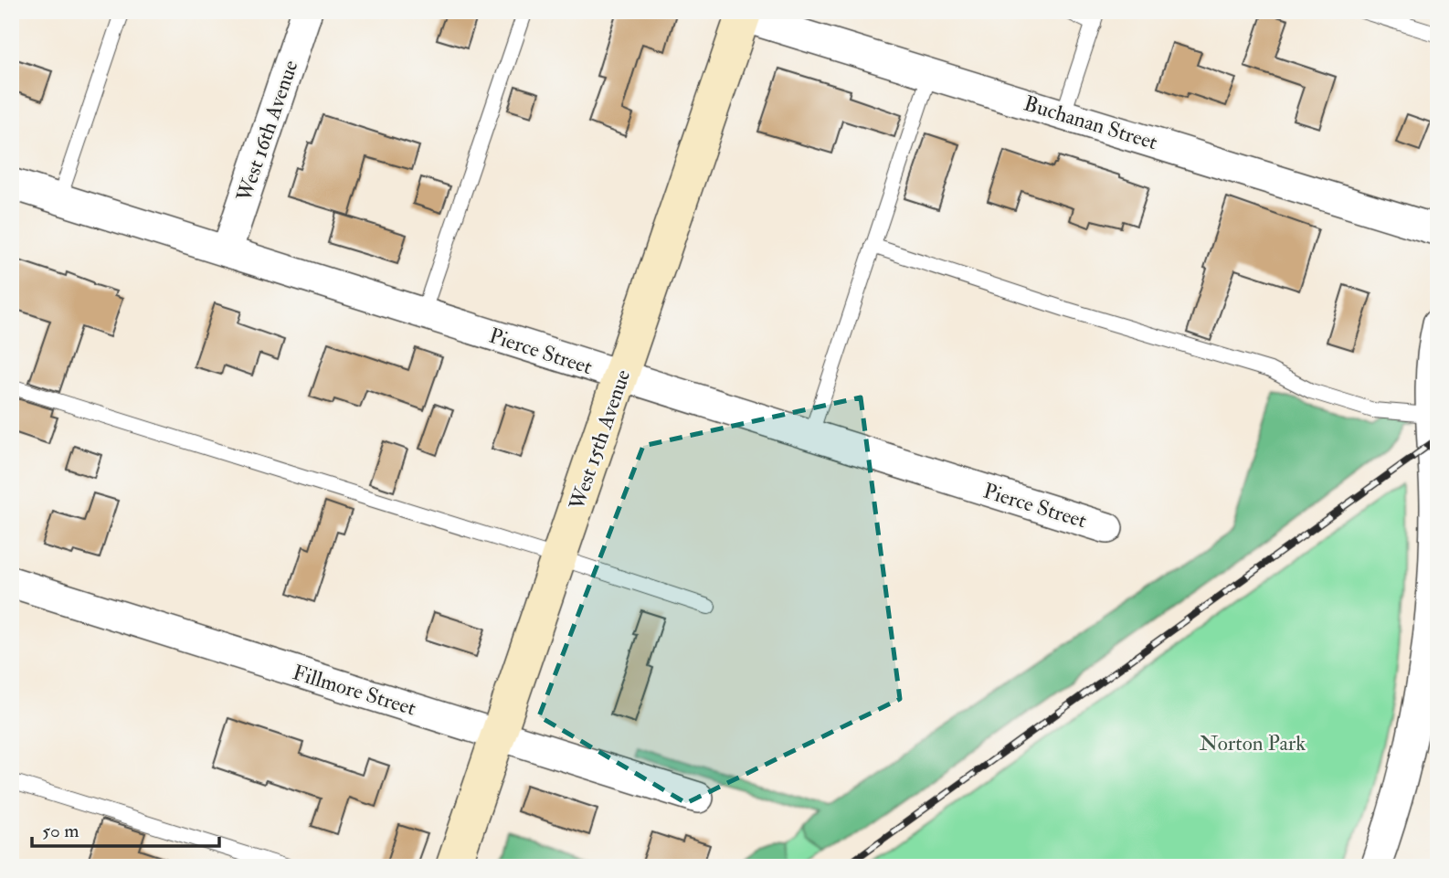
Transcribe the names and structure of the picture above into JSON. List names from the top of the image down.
{
  "streets": {
    "main road": ["West 15th Avenue"],
    "street": [
      "Buchanan Street",
      "West 16th Avenue",
      "Pierce Street",
      "Fillmore Street"
    ]
  },
  "crossings": [
    ["Buchanan Street", "West 15th Avenue"],
    ["West 16th Avenue", "Pierce Street"],
    ["Pierce Street", "West 15th Avenue"],
    ["West 15th Avenue", "Fillmore Street"]
  ],
  "parks": ["Norton Park"],
  "scale_bar": "50 m"
}
